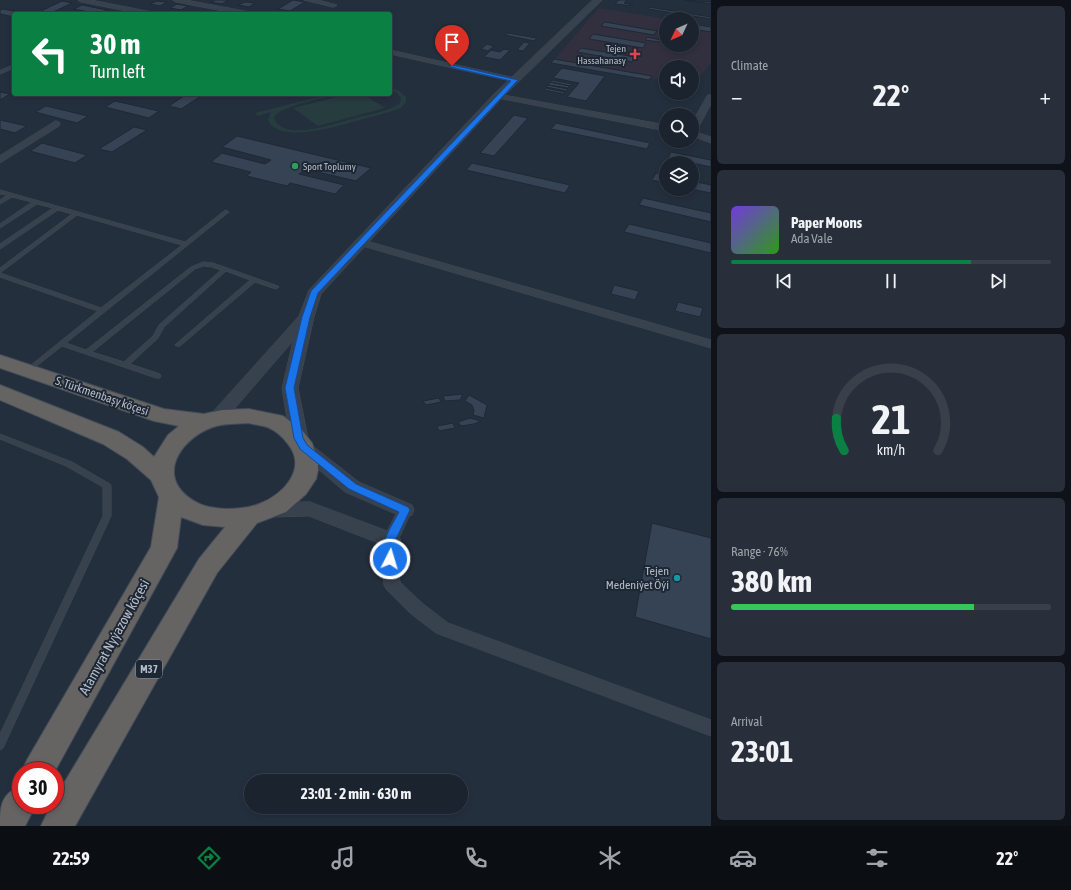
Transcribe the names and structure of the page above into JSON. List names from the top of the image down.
{
  "streets": {
    "highway": ["S. Türkmenbaşy köçesi", "Atamyrat Nyýazow köçesi", "M37"]
  },
  "crossings": [
    ["S. Türkmenbaşy köçesi", "Atamyrat Nyýazow köçesi"],
    ["S. Türkmenbaşy köçesi", "M37"],
    ["Atamyrat Nyýazow köçesi", "M37"]
  ],
  "places": {
    "health": ["Tejen Hassahanasy"],
    "other": ["Sport Toplumy", "Tejen Medeniýet Öýi"]
  },
  "north": "bottom left",
  "page": {
    "tile": [
      "Climate",
      ["Range · 76%", "380 km"],
      ["Arrival", "23:01"]
    ],
    "turn": ["30 m", "Turn left"],
    "heat": ["−", "22°", "+"],
    "song": ["Paper Moons", "Ada Vale"],
    "limit": "30",
    "trip": "23:01 · 2 min · 630 m",
    "tabs": ["22:59", "22°"],
    "gauge": ["21", "km/h"]
  }
}
